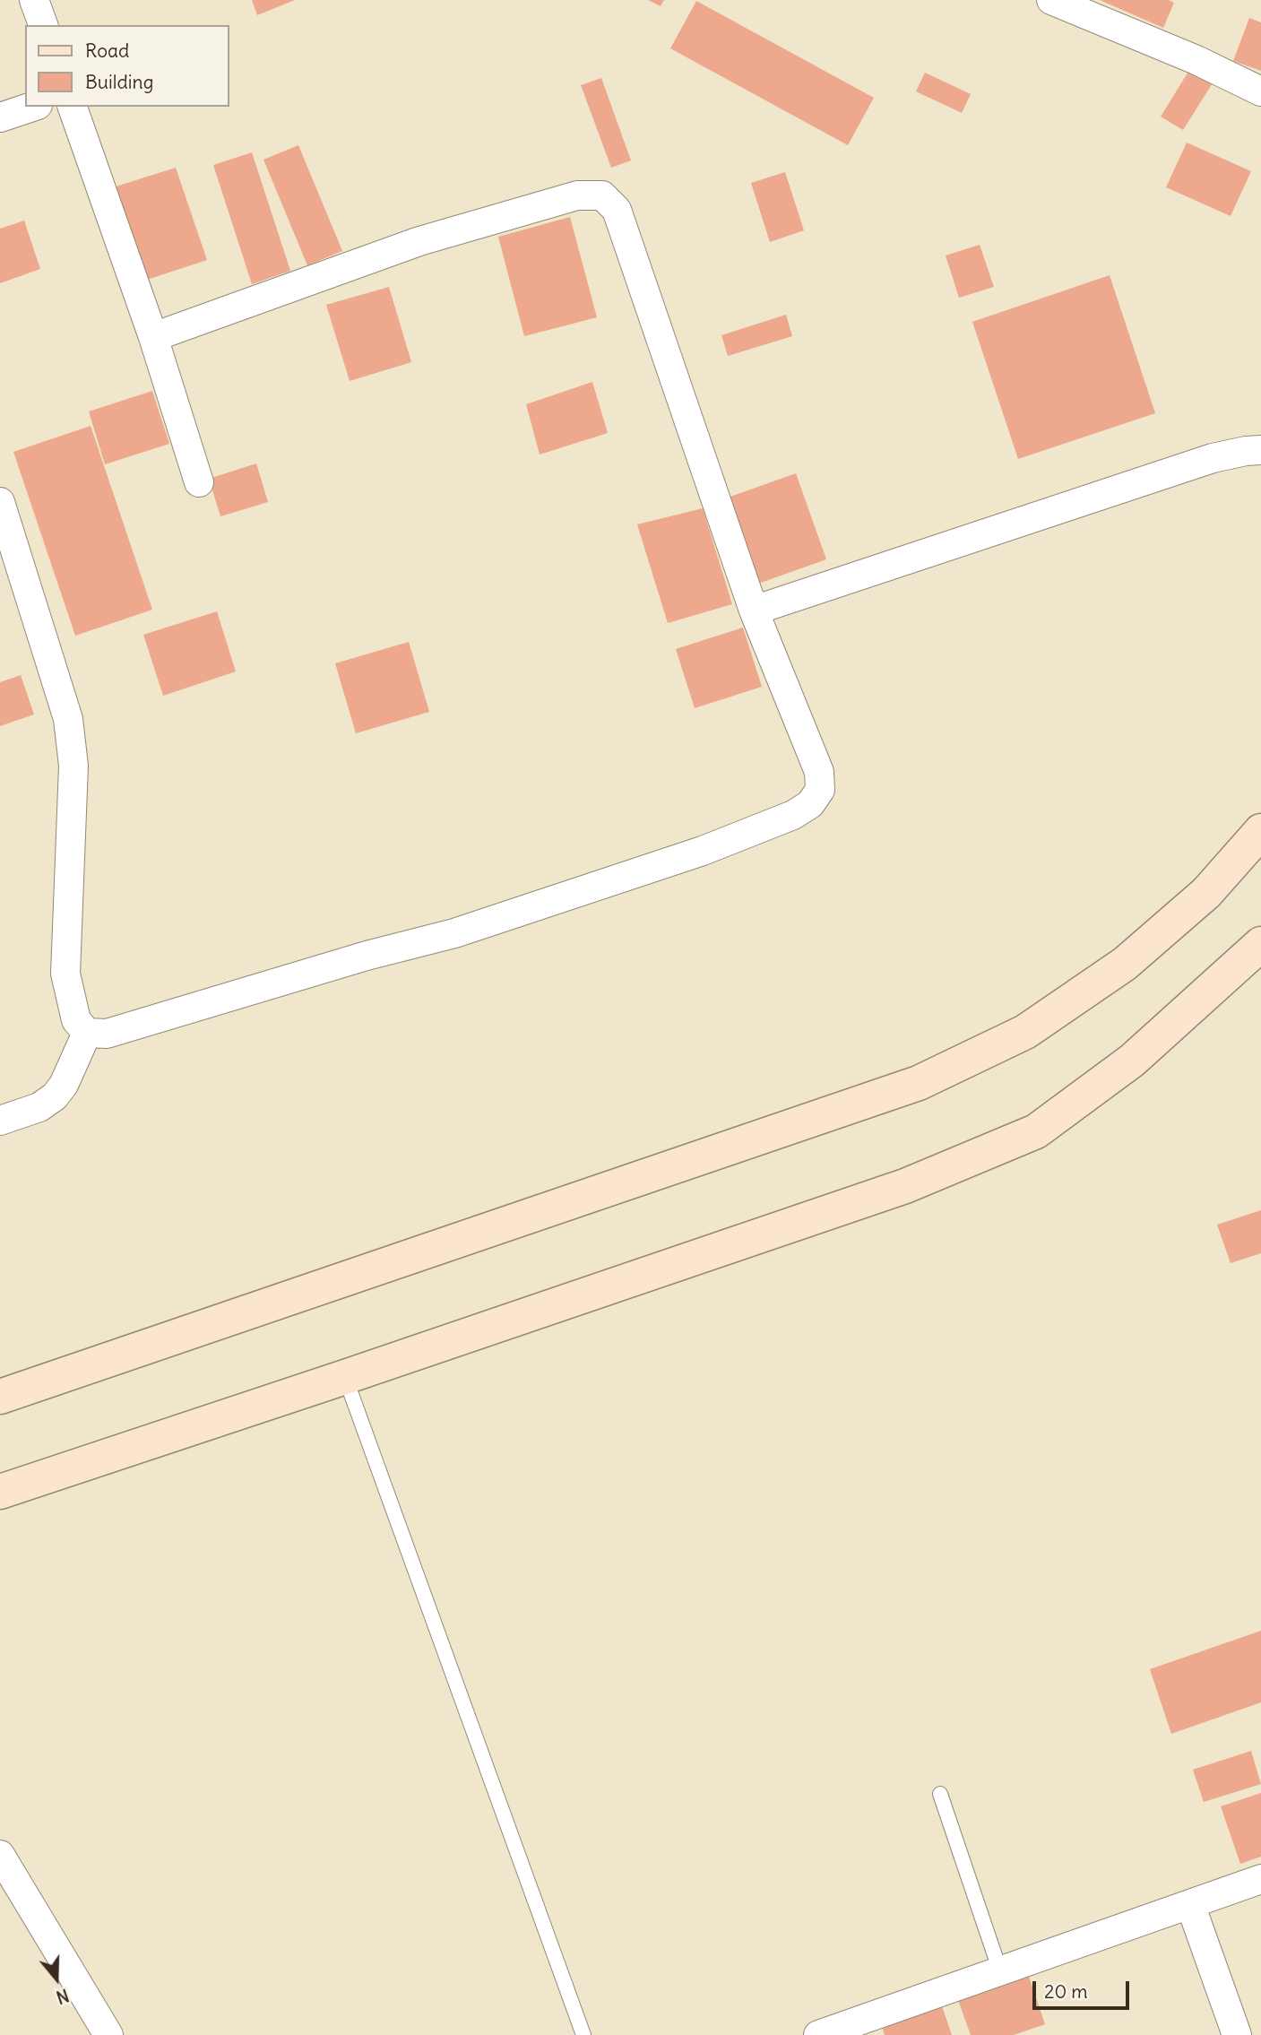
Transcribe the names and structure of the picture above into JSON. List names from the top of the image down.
{
  "legend": ["Road", "Building"],
  "scale_bar": "20 m",
  "north": "bottom"
}
